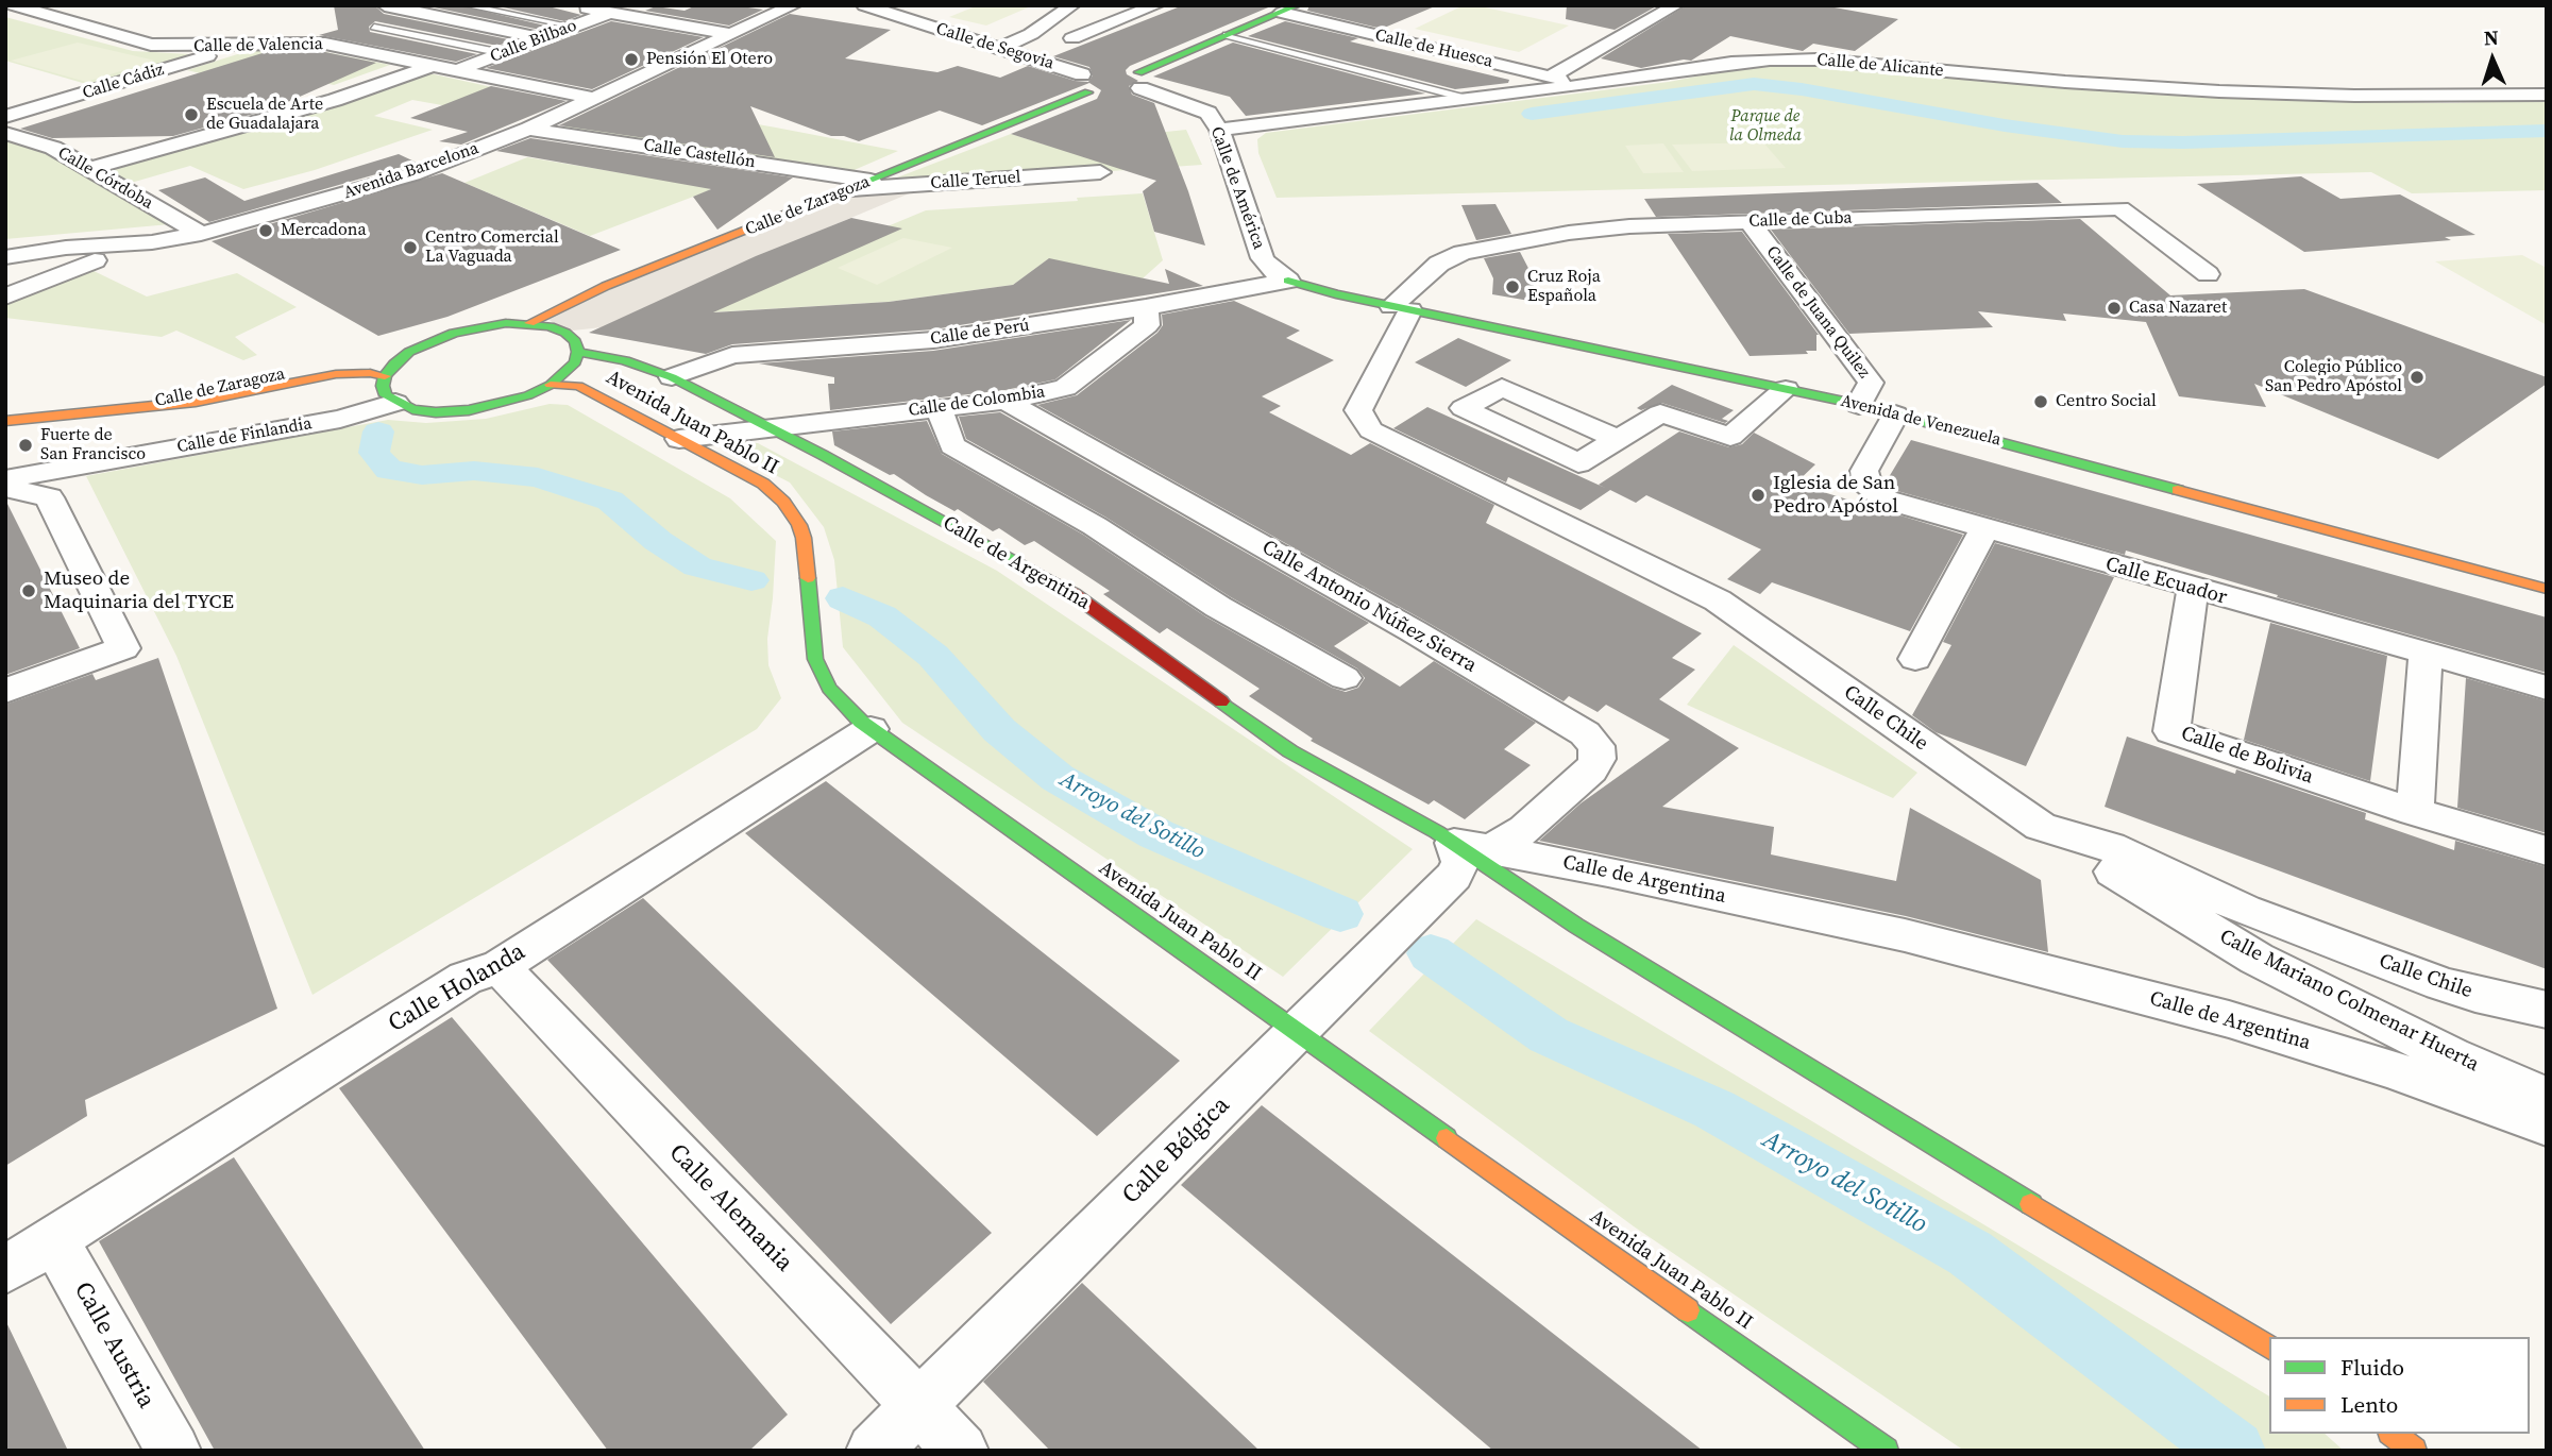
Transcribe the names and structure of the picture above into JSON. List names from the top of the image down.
{
  "streets": {
    "street": [
      "Calle Bilbao",
      "Calle de Valencia",
      "Calle de Segovia",
      "Calle de Huesca",
      "Calle de Alicante",
      "Calle Cádiz",
      "Calle Castellón",
      "Avenida Barcelona",
      "Calle Córdoba",
      "Calle Teruel",
      "Calle de América",
      "Calle de Zaragoza",
      "Calle de Cuba",
      "Calle de Juana Quilez",
      "Calle de Perú",
      "Calle de Colombia",
      "Avenida de Venezuela",
      "Avenida Juan Pablo II",
      "Calle de Finlandia",
      "Calle de Argentina",
      "Calle Ecuador",
      "Calle Antonio Núñez Sierra",
      "Calle Chile",
      "Calle de Bolivia",
      "Calle Holanda",
      "Calle Mariano Colmenar Huerta",
      "Calle Bélgica",
      "Calle Alemania",
      "Calle Austria"
    ]
  },
  "crossings": [
    ["Calle Bilbao", "Calle de Valencia"],
    ["Calle de Valencia", "Calle Cádiz"],
    ["Calle de Valencia", "Avenida Barcelona"],
    ["Calle de Segovia", "Calle de Zaragoza"],
    ["Calle de Huesca", "Calle de Alicante"],
    ["Calle de Alicante", "Calle de América"],
    ["Calle Castellón", "Avenida Barcelona"],
    ["Calle Castellón", "Calle de Zaragoza"],
    ["Avenida Barcelona", "Calle Córdoba"],
    ["Calle Teruel", "Calle de Zaragoza"],
    ["Calle de América", "Calle de Perú"],
    ["Calle de América", "Avenida de Venezuela"],
    ["Calle de Cuba", "Calle de Juana Quilez"],
    ["Calle de Cuba", "Avenida de Venezuela"],
    ["Calle de Cuba", "Calle Chile"],
    ["Calle de Juana Quilez", "Avenida de Venezuela"],
    ["Calle de Perú", "Calle de Colombia"],
    ["Calle de Perú", "Avenida de Venezuela"],
    ["Calle de Perú", "Calle de Argentina"],
    ["Calle de Colombia", "Avenida Juan Pablo II"],
    ["Calle de Colombia", "Calle de Argentina"],
    ["Calle de Colombia", "Calle Antonio Núñez Sierra"],
    ["Avenida de Venezuela", "Calle Ecuador"],
    ["Avenida de Venezuela", "Calle Chile"],
    ["Avenida Juan Pablo II", "Calle Holanda"],
    ["Avenida Juan Pablo II", "Calle Bélgica"],
    ["Calle de Argentina", "Calle Antonio Núñez Sierra"],
    ["Calle de Argentina", "Calle Bélgica"],
    ["Calle Ecuador", "Calle de Bolivia"],
    ["Calle Antonio Núñez Sierra", "Calle Bélgica"],
    ["Calle Chile", "Calle Mariano Colmenar Huerta"],
    ["Calle Holanda", "Calle Alemania"],
    ["Calle Holanda", "Calle Austria"],
    ["Calle Bélgica", "Calle Alemania"]
  ],
  "water": ["Arroyo del Sotillo"],
  "parks": ["Parque de la Olmeda"],
  "places": [
    "Pensión El Otero",
    "Escuela de Arte de Guadalajara",
    "Mercadona",
    "Centro Comercial La Vaguada",
    "Cruz Roja Española",
    "Casa Nazaret",
    "Colegio Público San Pedro Apóstol",
    "Centro Social",
    "Fuerte de San Francisco",
    "Iglesia de San Pedro Apóstol",
    "Museo de Maquinaria del TYCE"
  ],
  "legend": ["Fluido", "Lento"],
  "north": "top"
}
